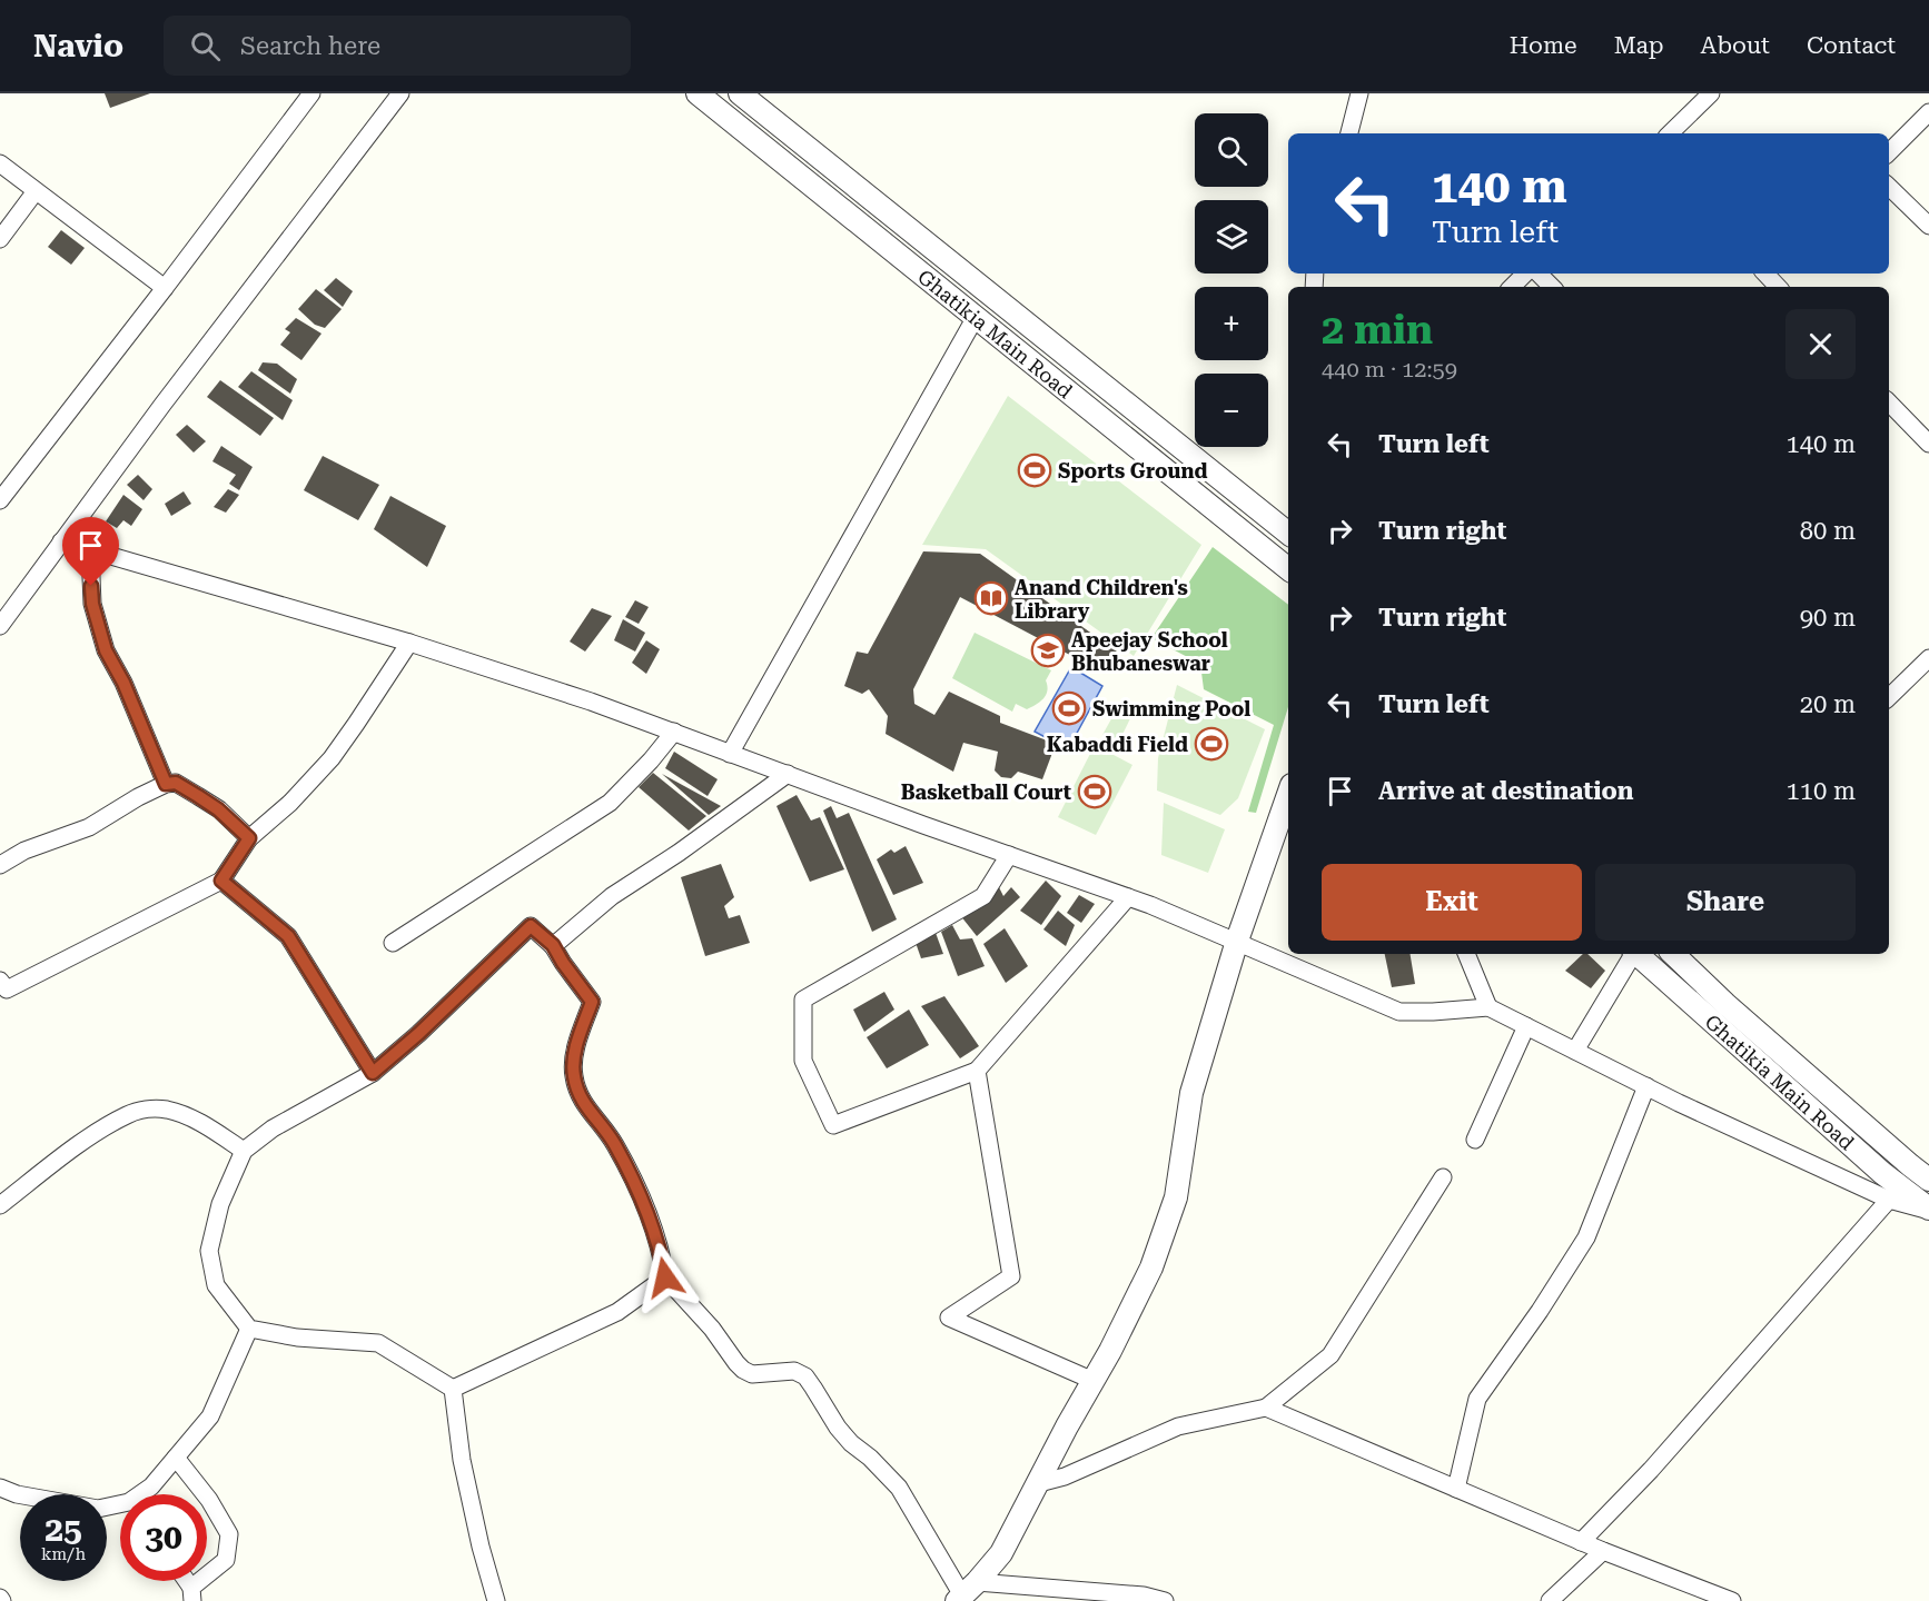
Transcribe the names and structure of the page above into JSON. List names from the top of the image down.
{
  "streets": {
    "street": ["Ghatikia Main Road"]
  },
  "places": {
    "sports": [
      "Sports Ground",
      "Swimming Pool",
      "Kabaddi Field",
      "Basketball Court"
    ],
    "library": ["Anand Children's Library"],
    "school or university": ["Apeejay School Bhubaneswar"]
  },
  "page": {
    "header": "Navio",
    "search": "Search here",
    "nav": [
      "Home",
      "Map",
      "About",
      "Contact"
    ],
    "map_buttons": ["+", "−"],
    "turn": ["140 m", "Turn left"],
    "heading": ["2 min", "440 m · 12:59"],
    "list": [
      {
        "name": "Turn left",
        "value": "140 m"
      },
      {
        "name": "Turn right",
        "value": "80 m"
      },
      {
        "name": "Turn right",
        "value": "90 m"
      },
      {
        "name": "Turn left",
        "value": "20 m"
      },
      {
        "name": "Arrive at destination",
        "value": "110 m"
      }
    ],
    "buttons": ["Exit", "Share"],
    "speed": "25 km/h",
    "limit": "30"
  }
}
